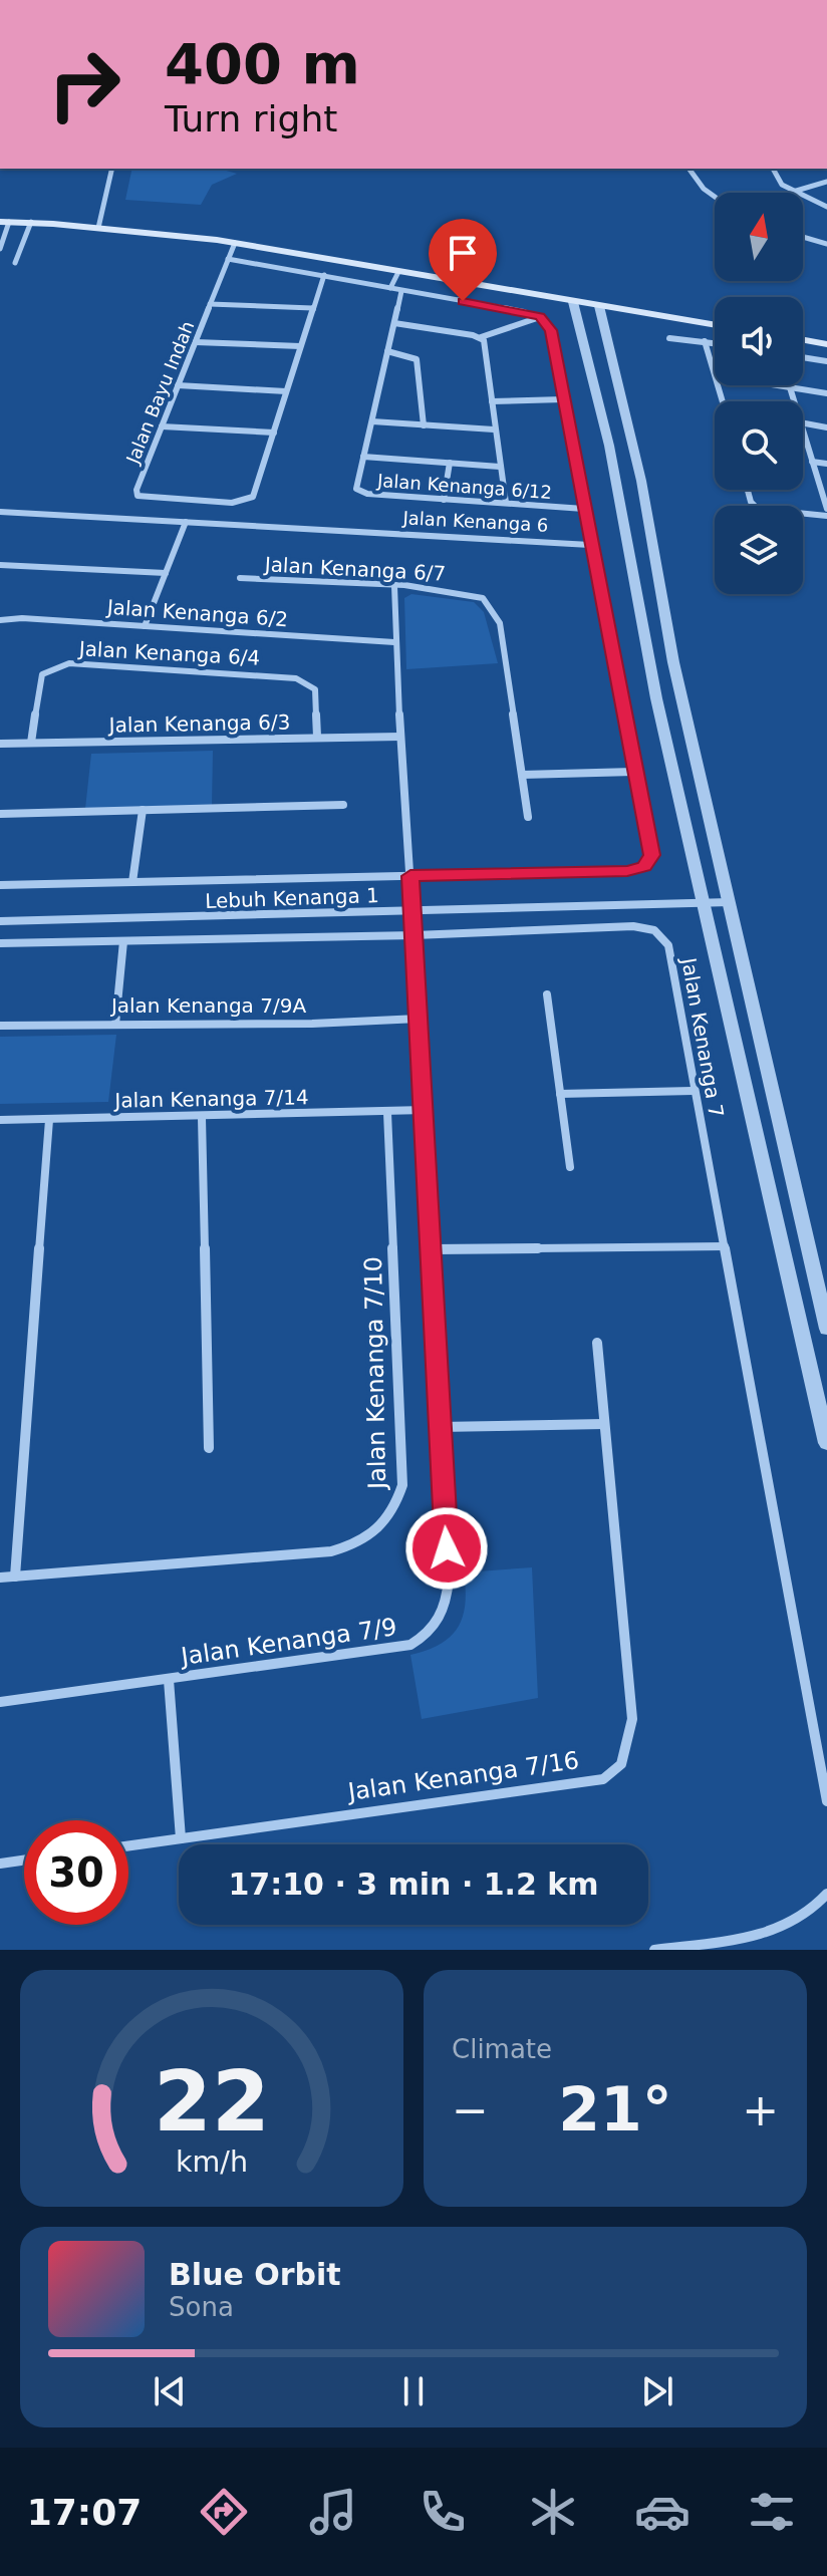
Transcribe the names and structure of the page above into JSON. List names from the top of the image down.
{
  "streets": {
    "street": [
      "Jalan Bayu Indah",
      "Jalan Kenanga 6/12",
      "Jalan Kenanga 6",
      "Jalan Kenanga 6/7",
      "Jalan Kenanga 6/2",
      "Jalan Kenanga 6/4",
      "Jalan Kenanga 6/3",
      "Lebuh Kenanga 1",
      "Jalan Kenanga 7/9A",
      "Jalan Kenanga 7",
      "Jalan Kenanga 7/14",
      "Jalan Kenanga 7/10",
      "Jalan Kenanga 7/9",
      "Jalan Kenanga 7/16"
    ]
  },
  "crossings": [
    ["Jalan Kenanga 6/4", "Jalan Kenanga 6/3"],
    ["Lebuh Kenanga 1", "Jalan Kenanga 7/9"],
    ["Jalan Kenanga 7/9A", "Jalan Kenanga 7/9"],
    ["Jalan Kenanga 7", "Jalan Kenanga 7/9"],
    ["Jalan Kenanga 7/14", "Jalan Kenanga 7/10"],
    ["Jalan Kenanga 7/14", "Jalan Kenanga 7/9"]
  ],
  "north": "top",
  "page": {
    "turn": ["400 m", "Turn right"],
    "limit": "30",
    "trip": "17:10 · 3 min · 1.2 km",
    "tile": "Climate",
    "heat": ["−", "21°", "+"],
    "song": ["Blue Orbit", "Sona"],
    "tabs": "17:07",
    "gauge": ["22", "km/h"]
  }
}
